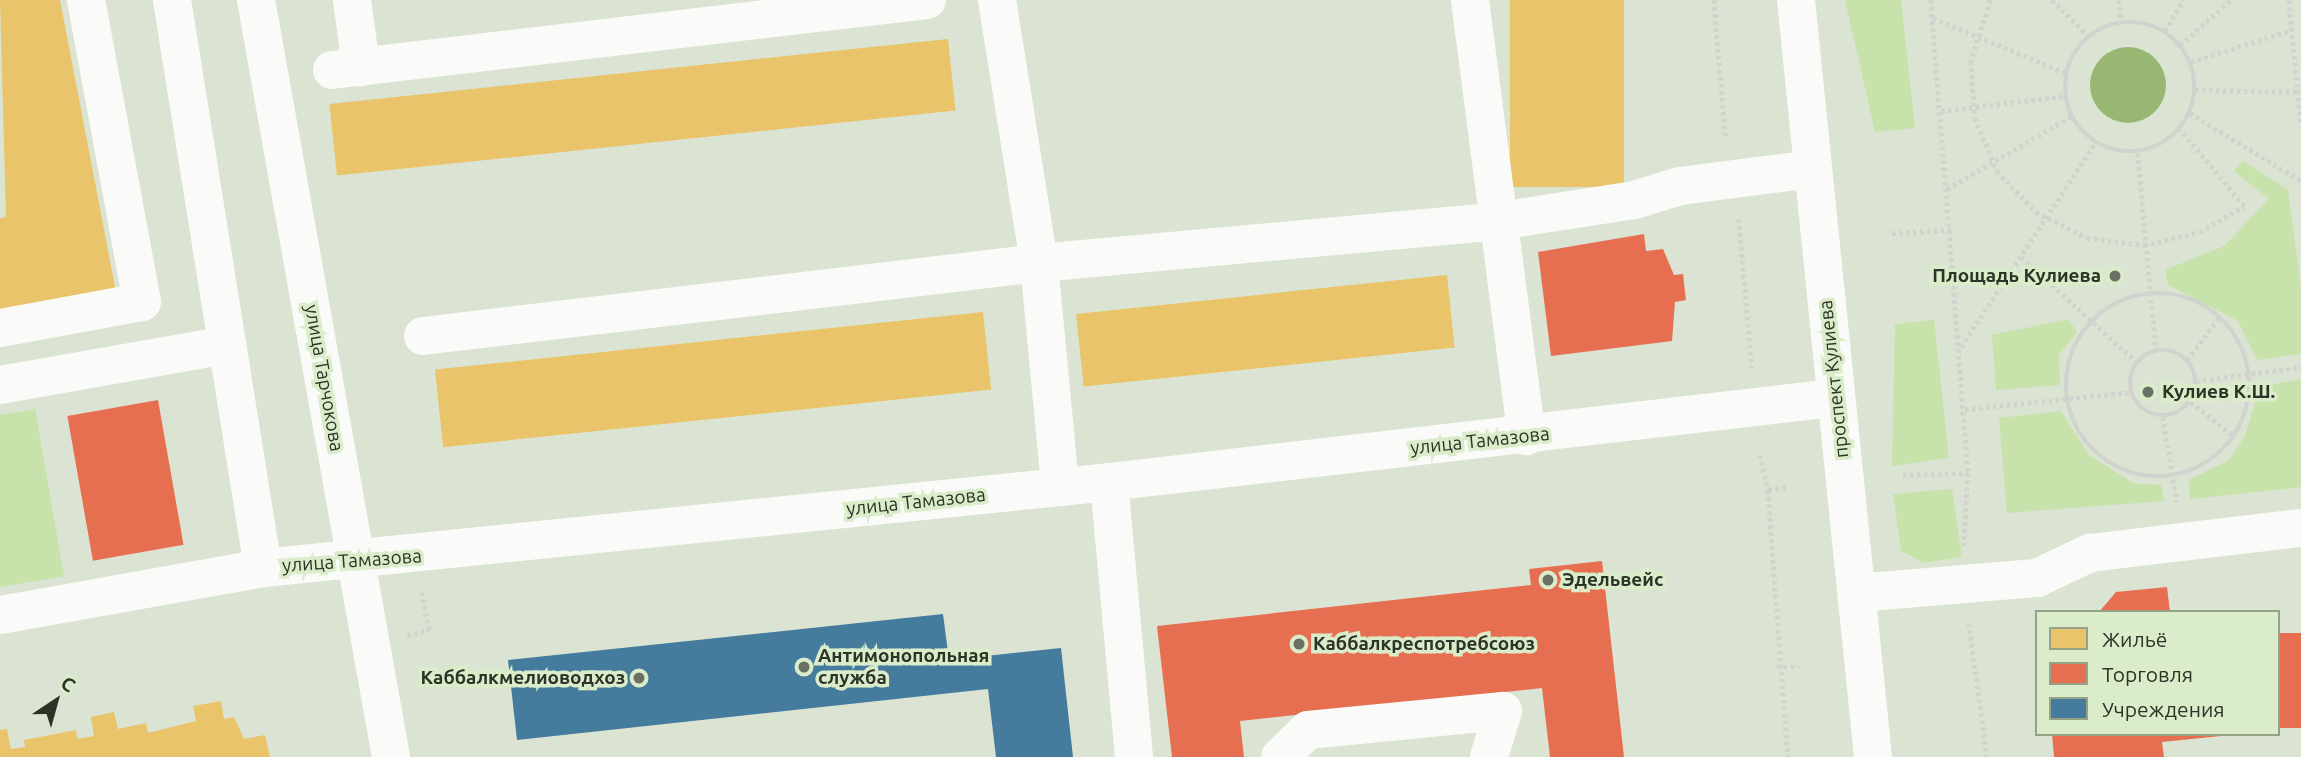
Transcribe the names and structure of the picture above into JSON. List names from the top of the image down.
{
  "streets": {
    "street": ["улица Тарчокова", "проспект Кулиева", "улица Тамазова"]
  },
  "crossings": [
    ["улица Тарчокова", "улица Тамазова"],
    ["проспект Кулиева", "улица Тамазова"]
  ],
  "places": [
    "Площадь Кулиева",
    "Кулиев К.Ш.",
    "Эдельвейс",
    "Каббалкреспотребсоюз",
    "Антимонопольная служба",
    "Каббалкмелиоводхоз"
  ],
  "legend": ["Жильё", "Торговля", "Учреждения"],
  "north": "top right"
}
